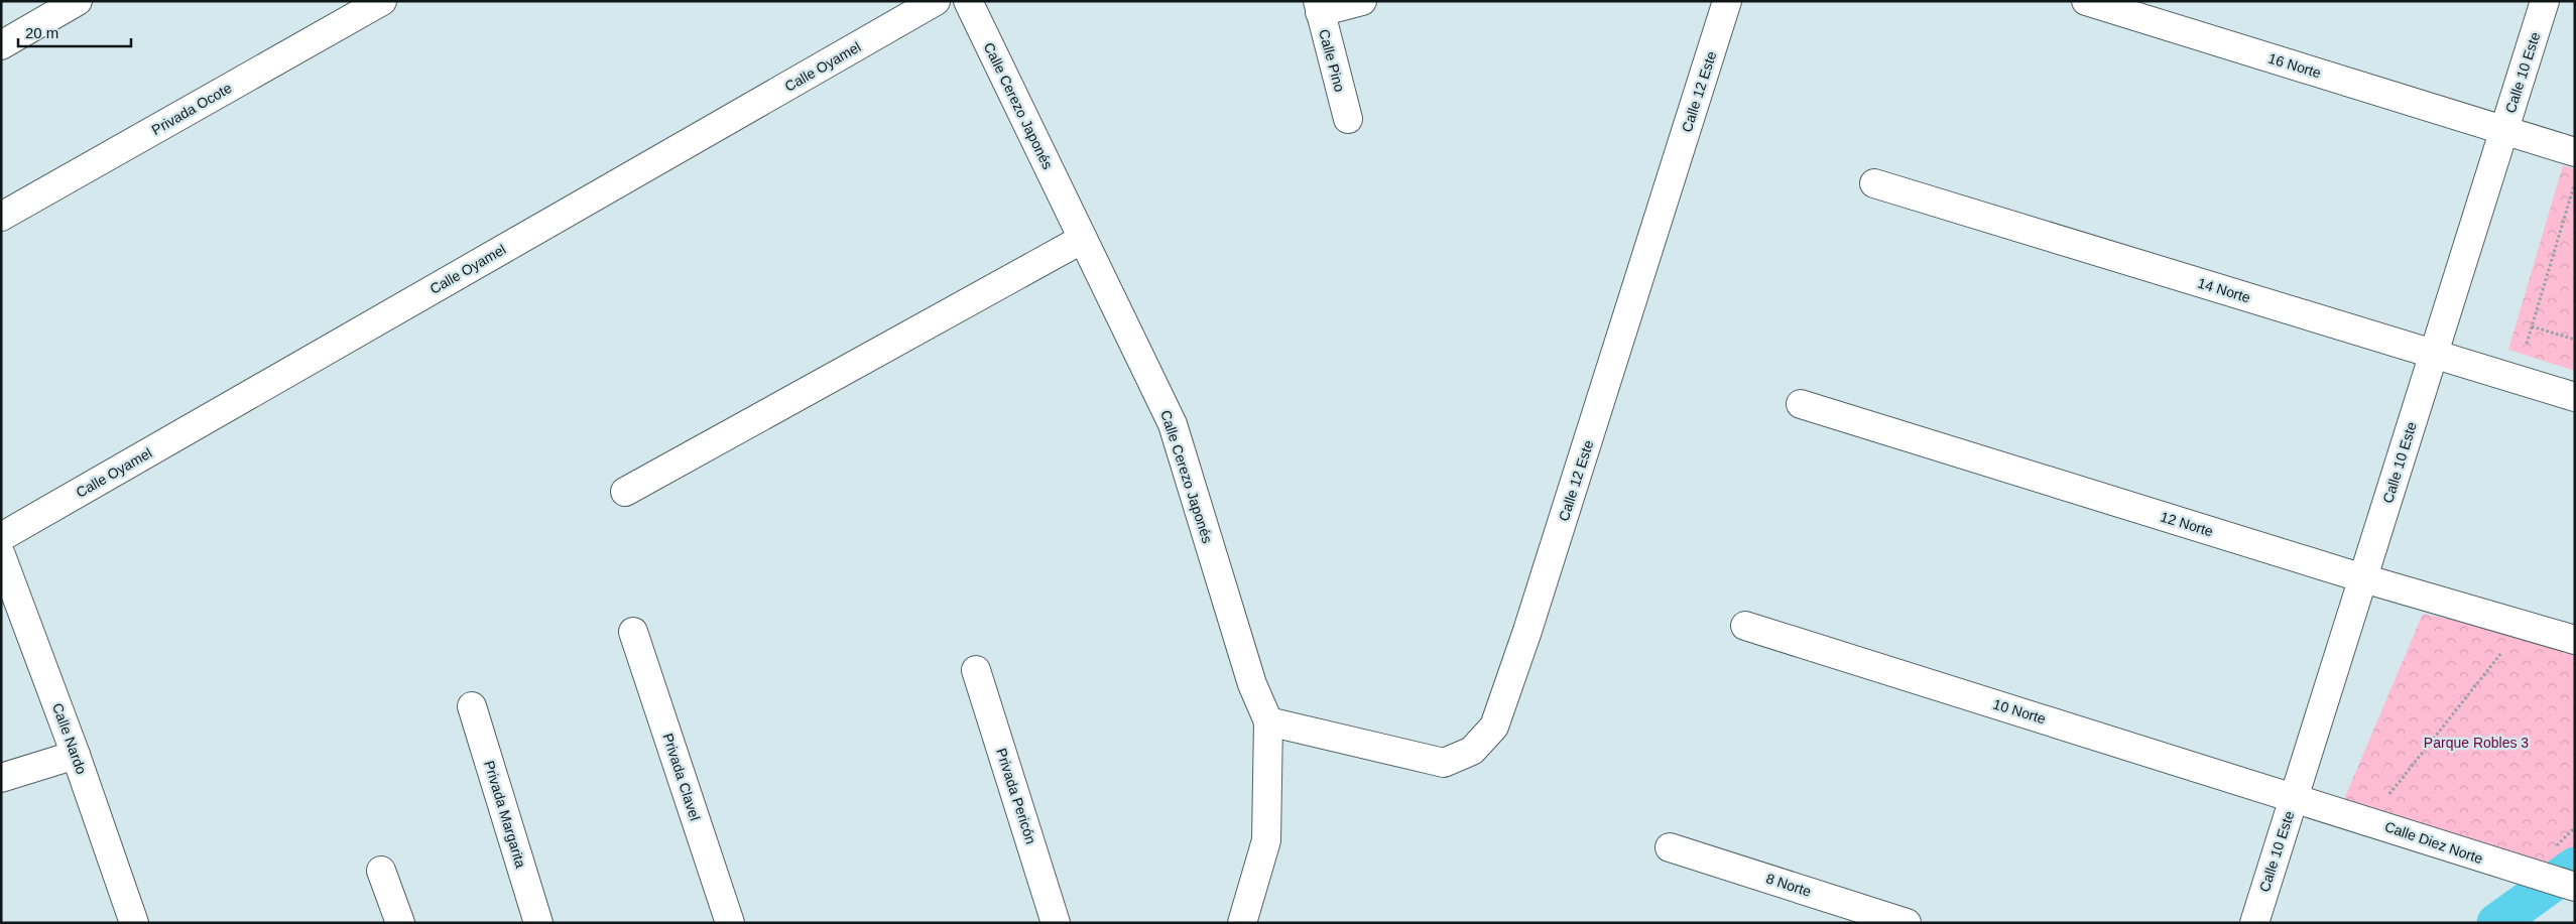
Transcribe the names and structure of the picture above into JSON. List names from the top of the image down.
{
  "streets": {
    "street": [
      "Calle Pino",
      "16 Norte",
      "Calle Oyamel",
      "Calle 10 Este",
      "Calle 12 Este",
      "Calle Cerezo Japonés",
      "Privada Ocote",
      "14 Norte",
      "12 Norte",
      "10 Norte",
      "Calle Nardo",
      "Privada Clavel",
      "Privada Pericón",
      "Privada Margarita",
      "Calle Diez Norte",
      "8 Norte"
    ]
  },
  "crossings": [
    ["16 Norte", "Calle 10 Este"],
    ["Calle 10 Este", "14 Norte"],
    ["Calle 10 Este", "12 Norte"],
    ["Calle 10 Este", "10 Norte"],
    ["Calle 10 Este", "Calle Diez Norte"],
    ["Calle 12 Este", "Calle Cerezo Japonés"],
    ["10 Norte", "Calle Diez Norte"]
  ],
  "parks": ["Parque Robles 3"],
  "scale_bar": "20 m"
}
